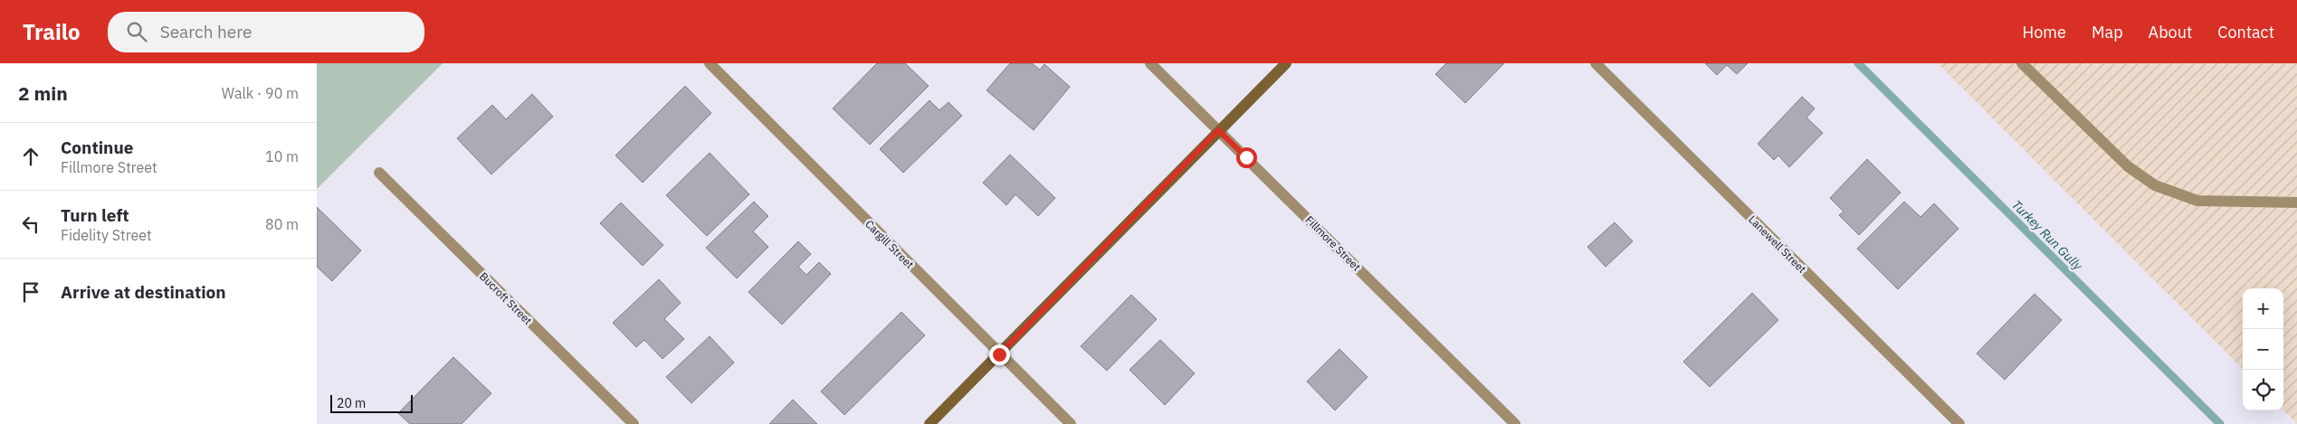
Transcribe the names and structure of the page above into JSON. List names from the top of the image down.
{
  "streets": {
    "street": [
      "Fillmore Street",
      "Cargill Street",
      "Lanewell Street",
      "Bucroft Street"
    ]
  },
  "water": ["Turkey Run Gully"],
  "scale_bar": "20 m",
  "page": {
    "header": "Trailo",
    "search": "Search here",
    "nav": [
      "Home",
      "Map",
      "About",
      "Contact"
    ],
    "heading": ["2 min", "Walk · 90 m"],
    "list": [
      ["Continue", "Fillmore Street", "10 m"],
      ["Turn left", "Fidelity Street", "80 m"],
      "Arrive at destination"
    ],
    "map_buttons": ["+", "−"],
    "scale": "20 m"
  }
}
